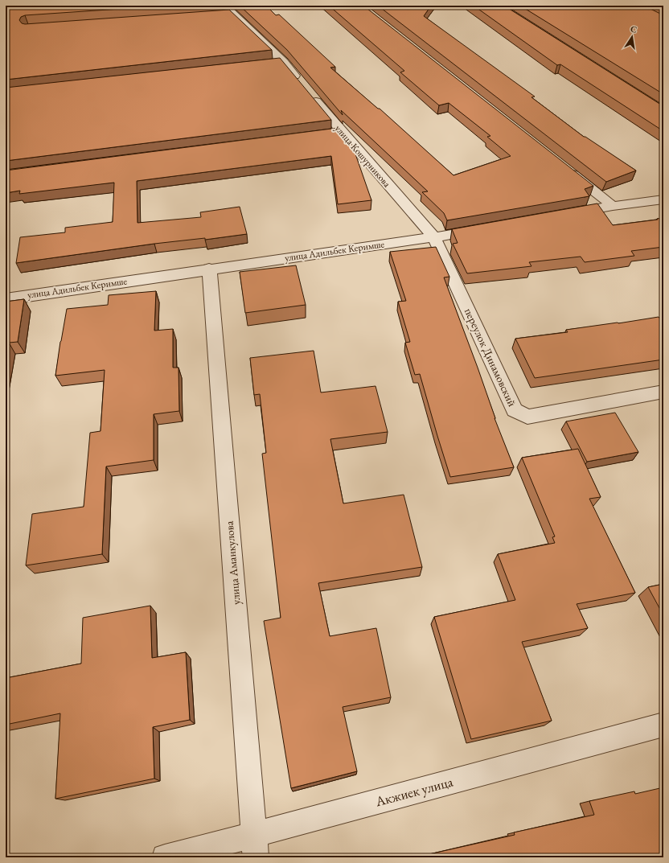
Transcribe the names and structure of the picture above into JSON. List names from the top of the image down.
{
  "streets": {
    "street": [
      "улица Кошурникова",
      "улица Адильбек Керимше",
      "переулок Динамовский",
      "улица Аманкулова",
      "Акжиек улица"
    ]
  },
  "crossings": [
    ["улица Кошурникова", "улица Адильбек Керимше"],
    ["улица Кошурникова", "переулок Динамовский"],
    ["улица Адильбек Керимше", "переулок Динамовский"],
    ["улица Адильбек Керимше", "улица Аманкулова"],
    ["улица Аманкулова", "Акжиек улица"]
  ],
  "north": "top"
}
